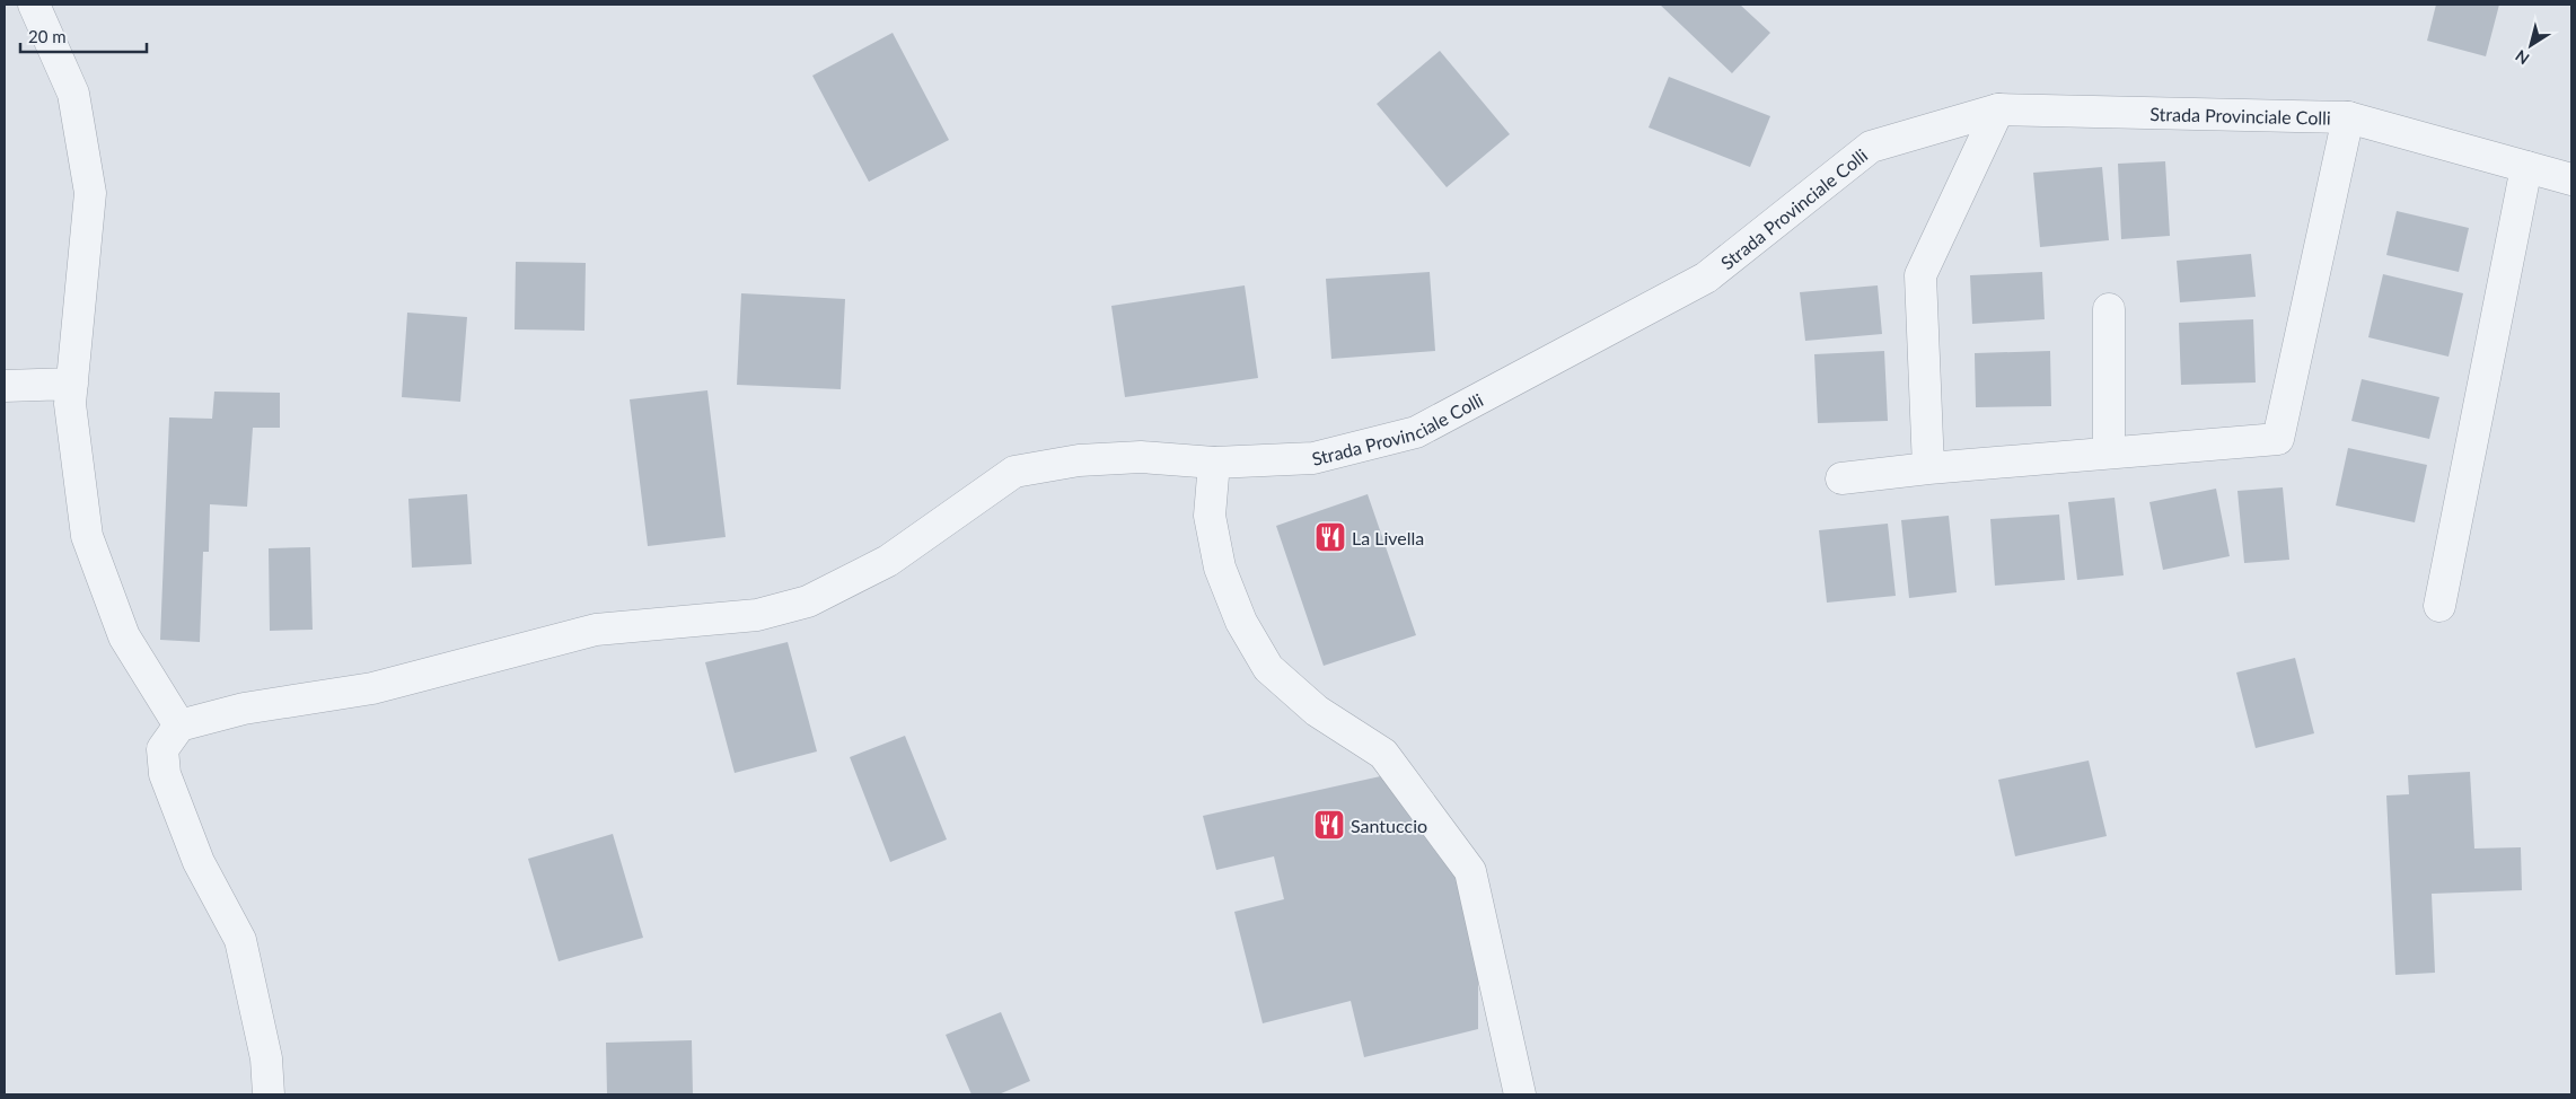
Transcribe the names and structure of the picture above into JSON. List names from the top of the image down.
{
  "streets": {
    "street": ["Strada Provinciale Colli"]
  },
  "places": {
    "restaurant": ["La Livella", "Santuccio"]
  },
  "scale_bar": "20 m",
  "north": "bottom left"
}
